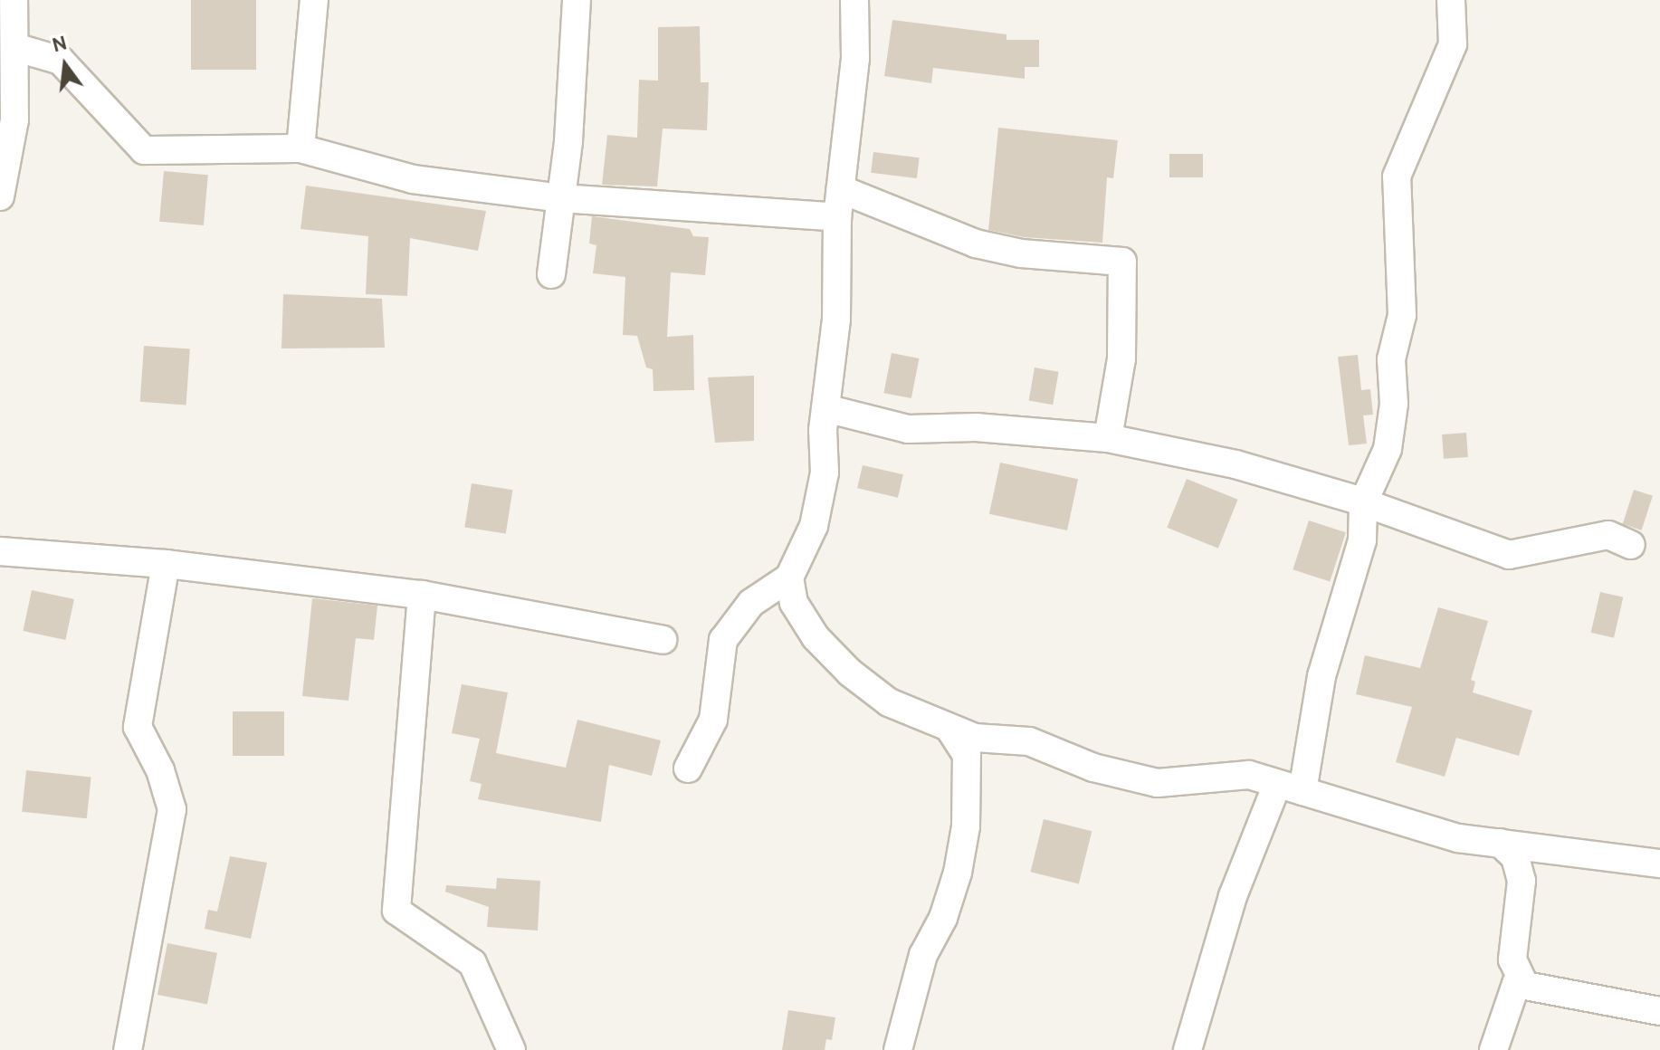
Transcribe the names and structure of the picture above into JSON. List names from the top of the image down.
{
  "north": "top"
}
